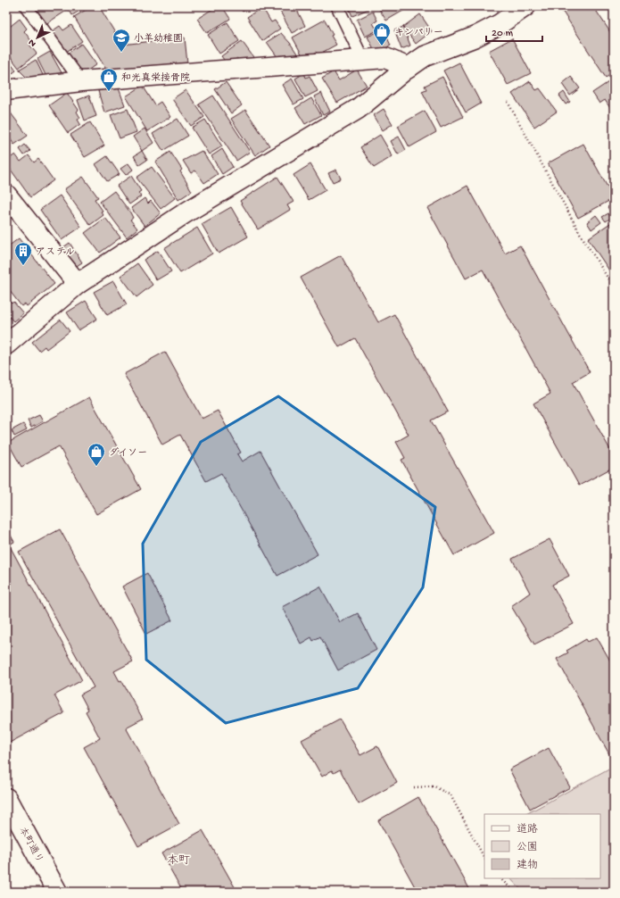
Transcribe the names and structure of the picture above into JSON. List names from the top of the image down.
{
  "streets": {
    "street": ["本町通り"]
  },
  "districts": ["本町"],
  "places": {
    "shop": ["キンパリー", "和光真栄接骨院", "ダイソー"],
    "school or university": ["小羊幼稚園"],
    "building": ["アステル"]
  },
  "legend": ["道路", "公園", "建物"],
  "scale_bar": "20 m",
  "north": "bottom left"
}
